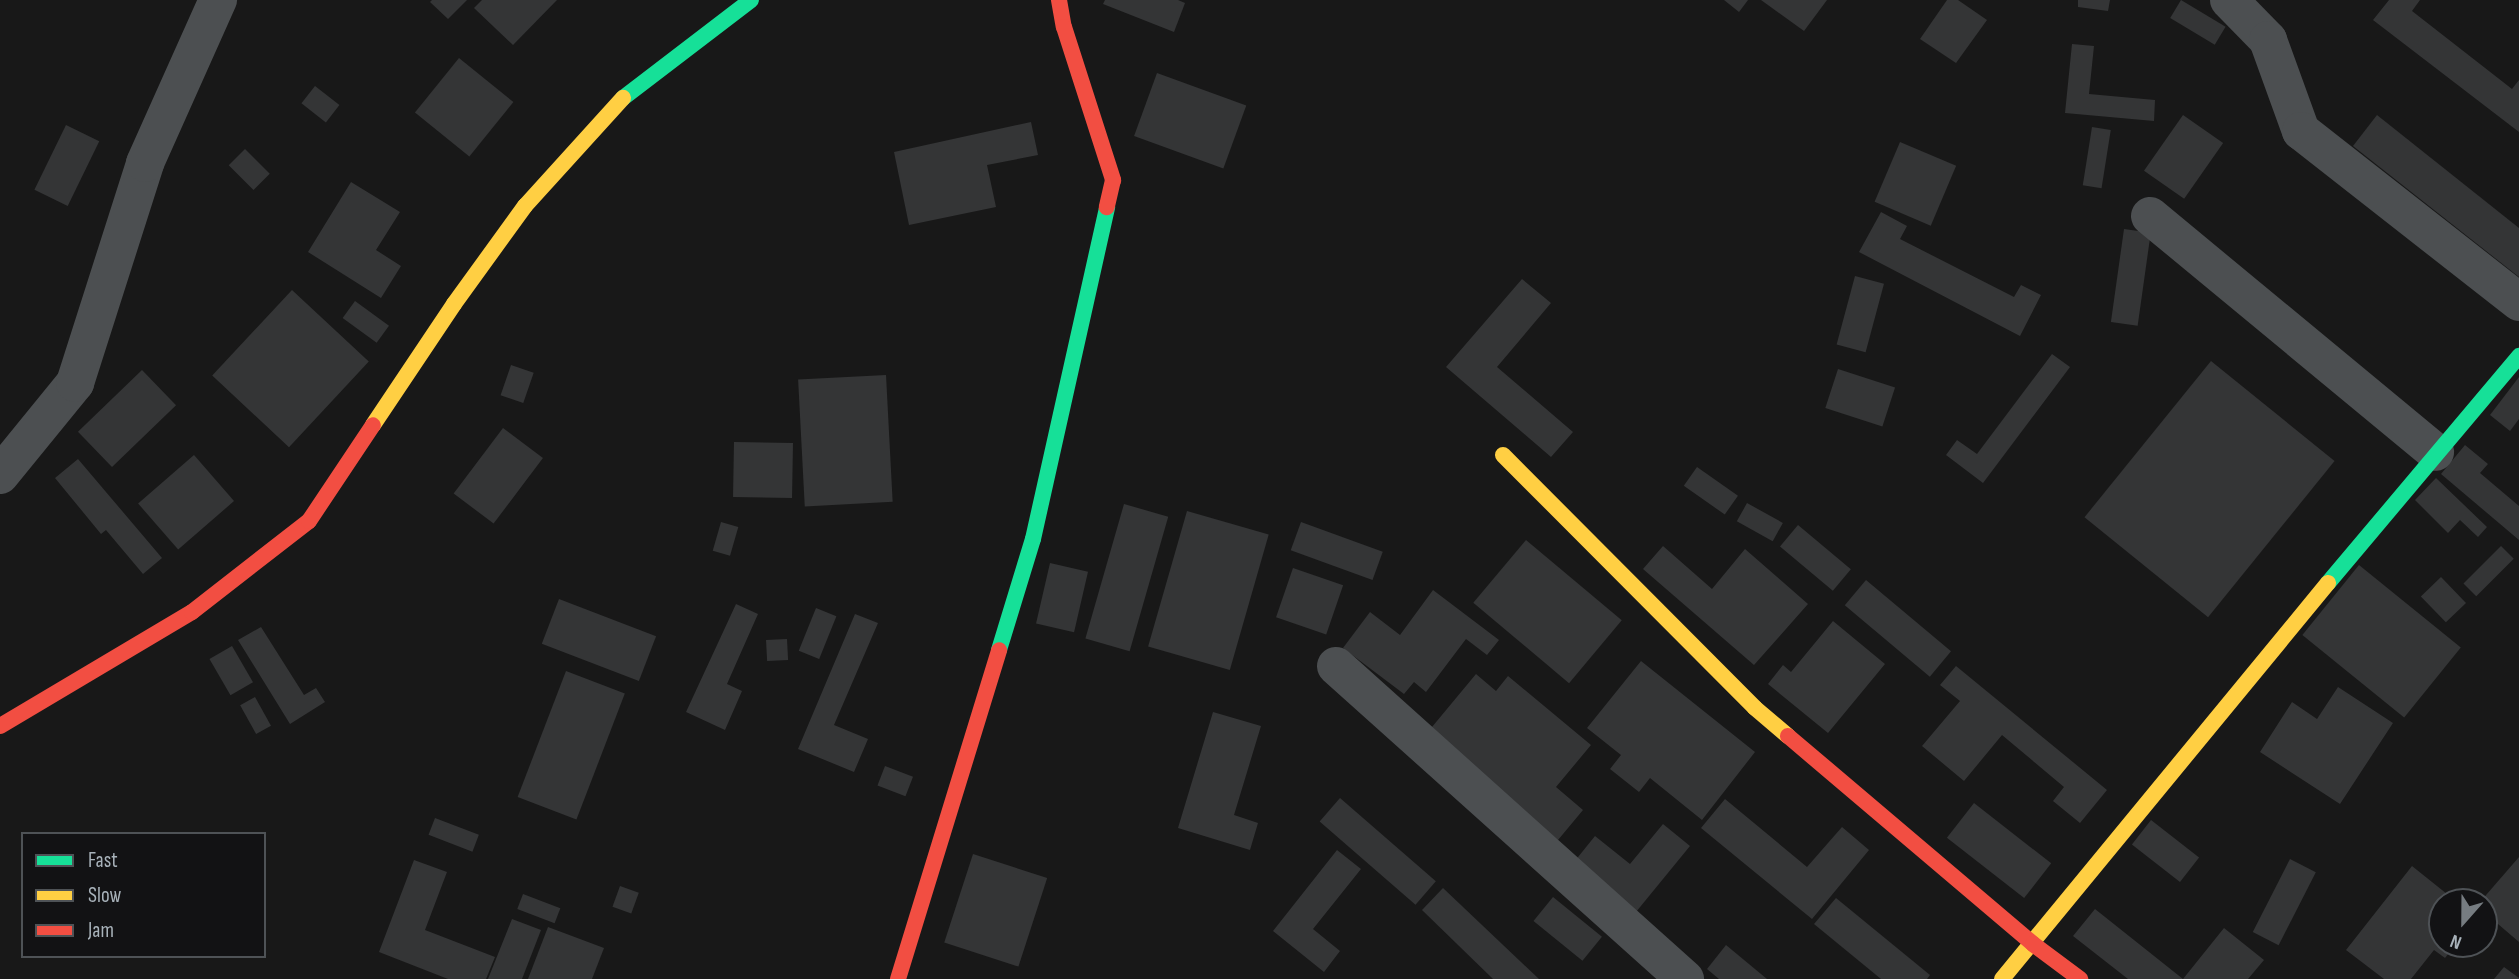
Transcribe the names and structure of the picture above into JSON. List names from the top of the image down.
{
  "legend": ["Fast", "Slow", "Jam"],
  "north": "bottom"
}
